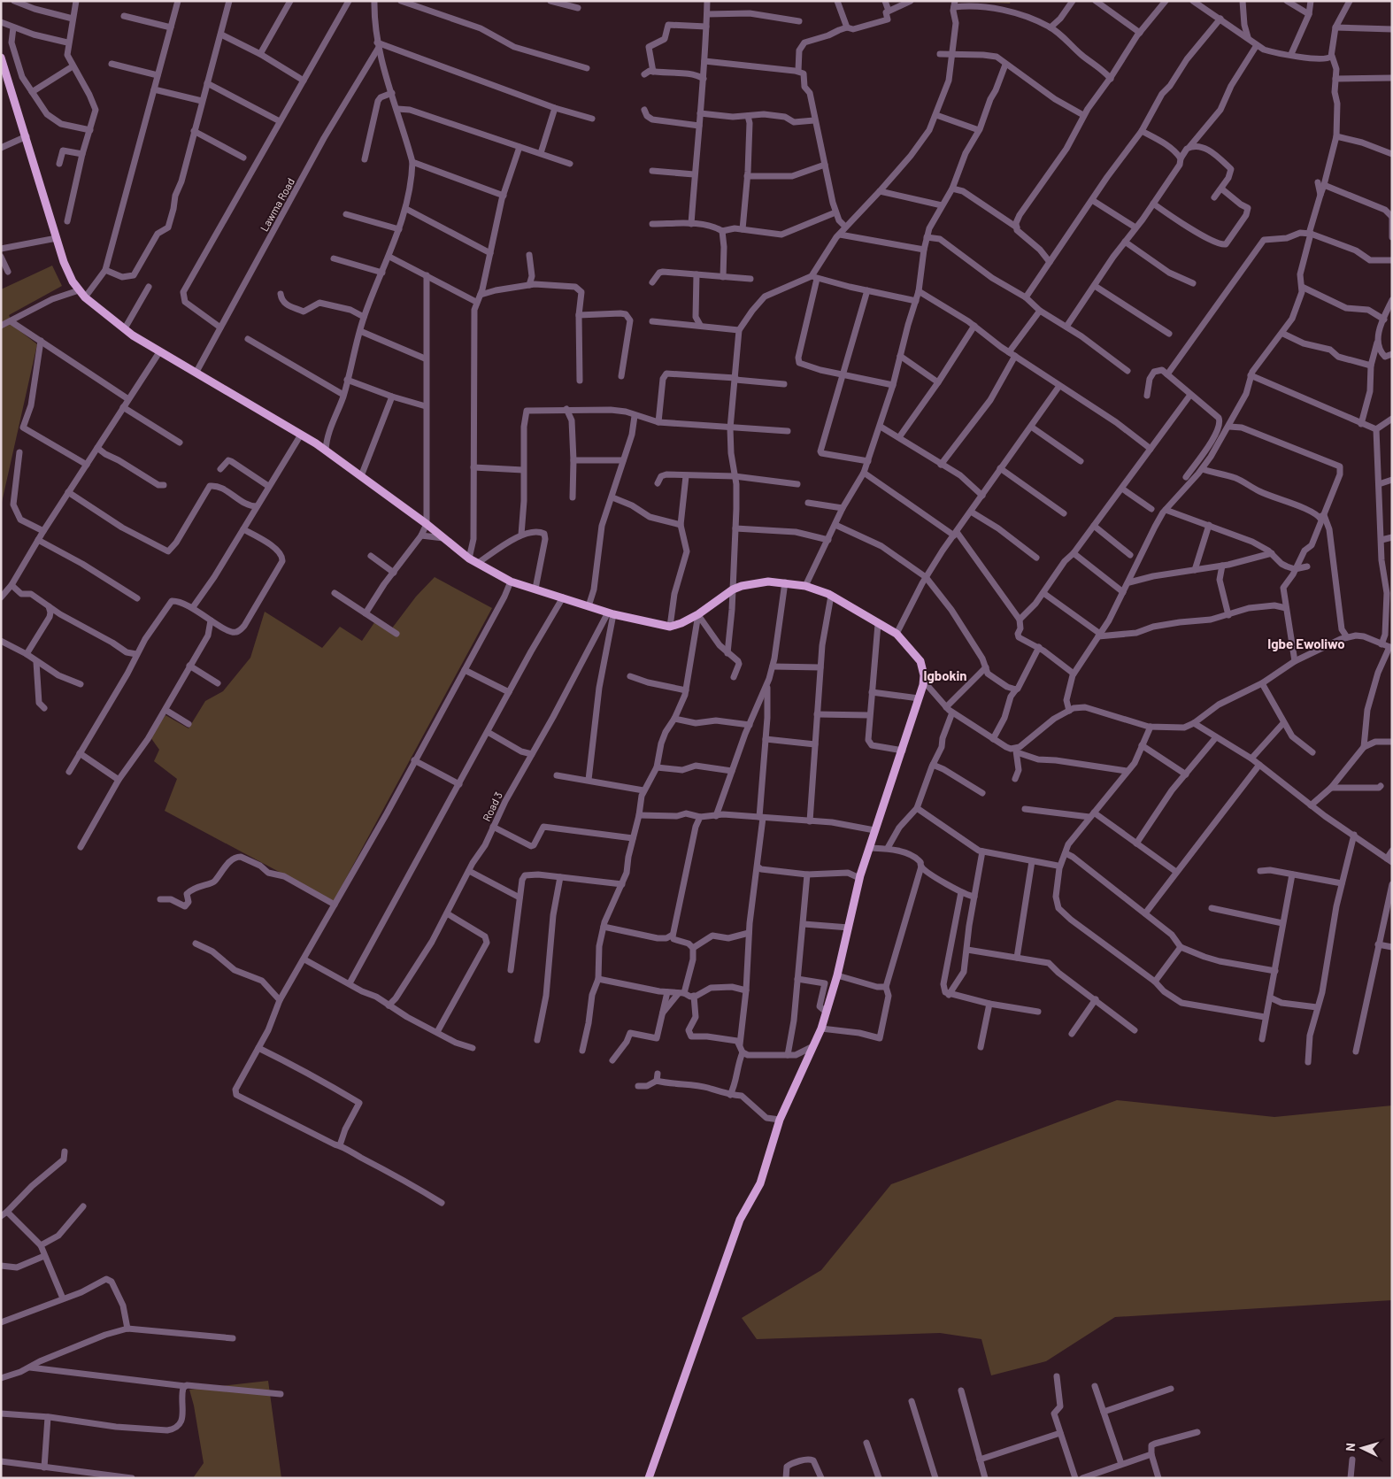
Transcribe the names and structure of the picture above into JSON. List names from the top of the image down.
{
  "streets": {
    "street": ["Lawma Road", "Road 3"]
  },
  "districts": ["Igbe Ewoliwo", "Igbokin"],
  "north": "left"
}
